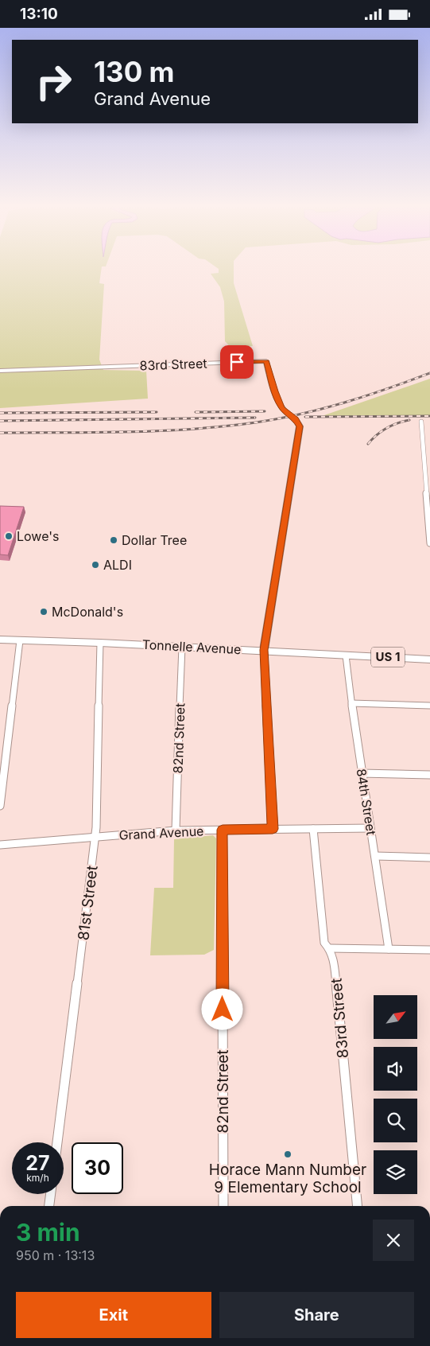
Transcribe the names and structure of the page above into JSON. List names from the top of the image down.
{
  "streets": {
    "main road": ["Tonnelle Avenue", "US 1"],
    "street": [
      "83rd Street",
      "82nd Street",
      "84th Street",
      "Grand Avenue",
      "81st Street"
    ]
  },
  "crossings": [
    ["83rd Street", "Tonnelle Avenue"],
    ["83rd Street", "Grand Avenue"],
    ["Tonnelle Avenue", "82nd Street"],
    ["Tonnelle Avenue", "84th Street"],
    ["Tonnelle Avenue", "81st Street"],
    ["82nd Street", "Grand Avenue"],
    ["84th Street", "Grand Avenue"],
    ["Grand Avenue", "81st Street"]
  ],
  "places": [
    "Lowe's",
    "Dollar Tree",
    "ALDI",
    "McDonald's",
    "Horace Mann Number 9 Elementary School"
  ],
  "north": "top right",
  "page": {
    "status": "13:10",
    "turn": ["130 m", "Grand Avenue"],
    "speed": "27 km/h",
    "limit": "30",
    "heading": ["3 min", "950 m · 13:13"],
    "buttons": ["Exit", "Share"]
  }
}
